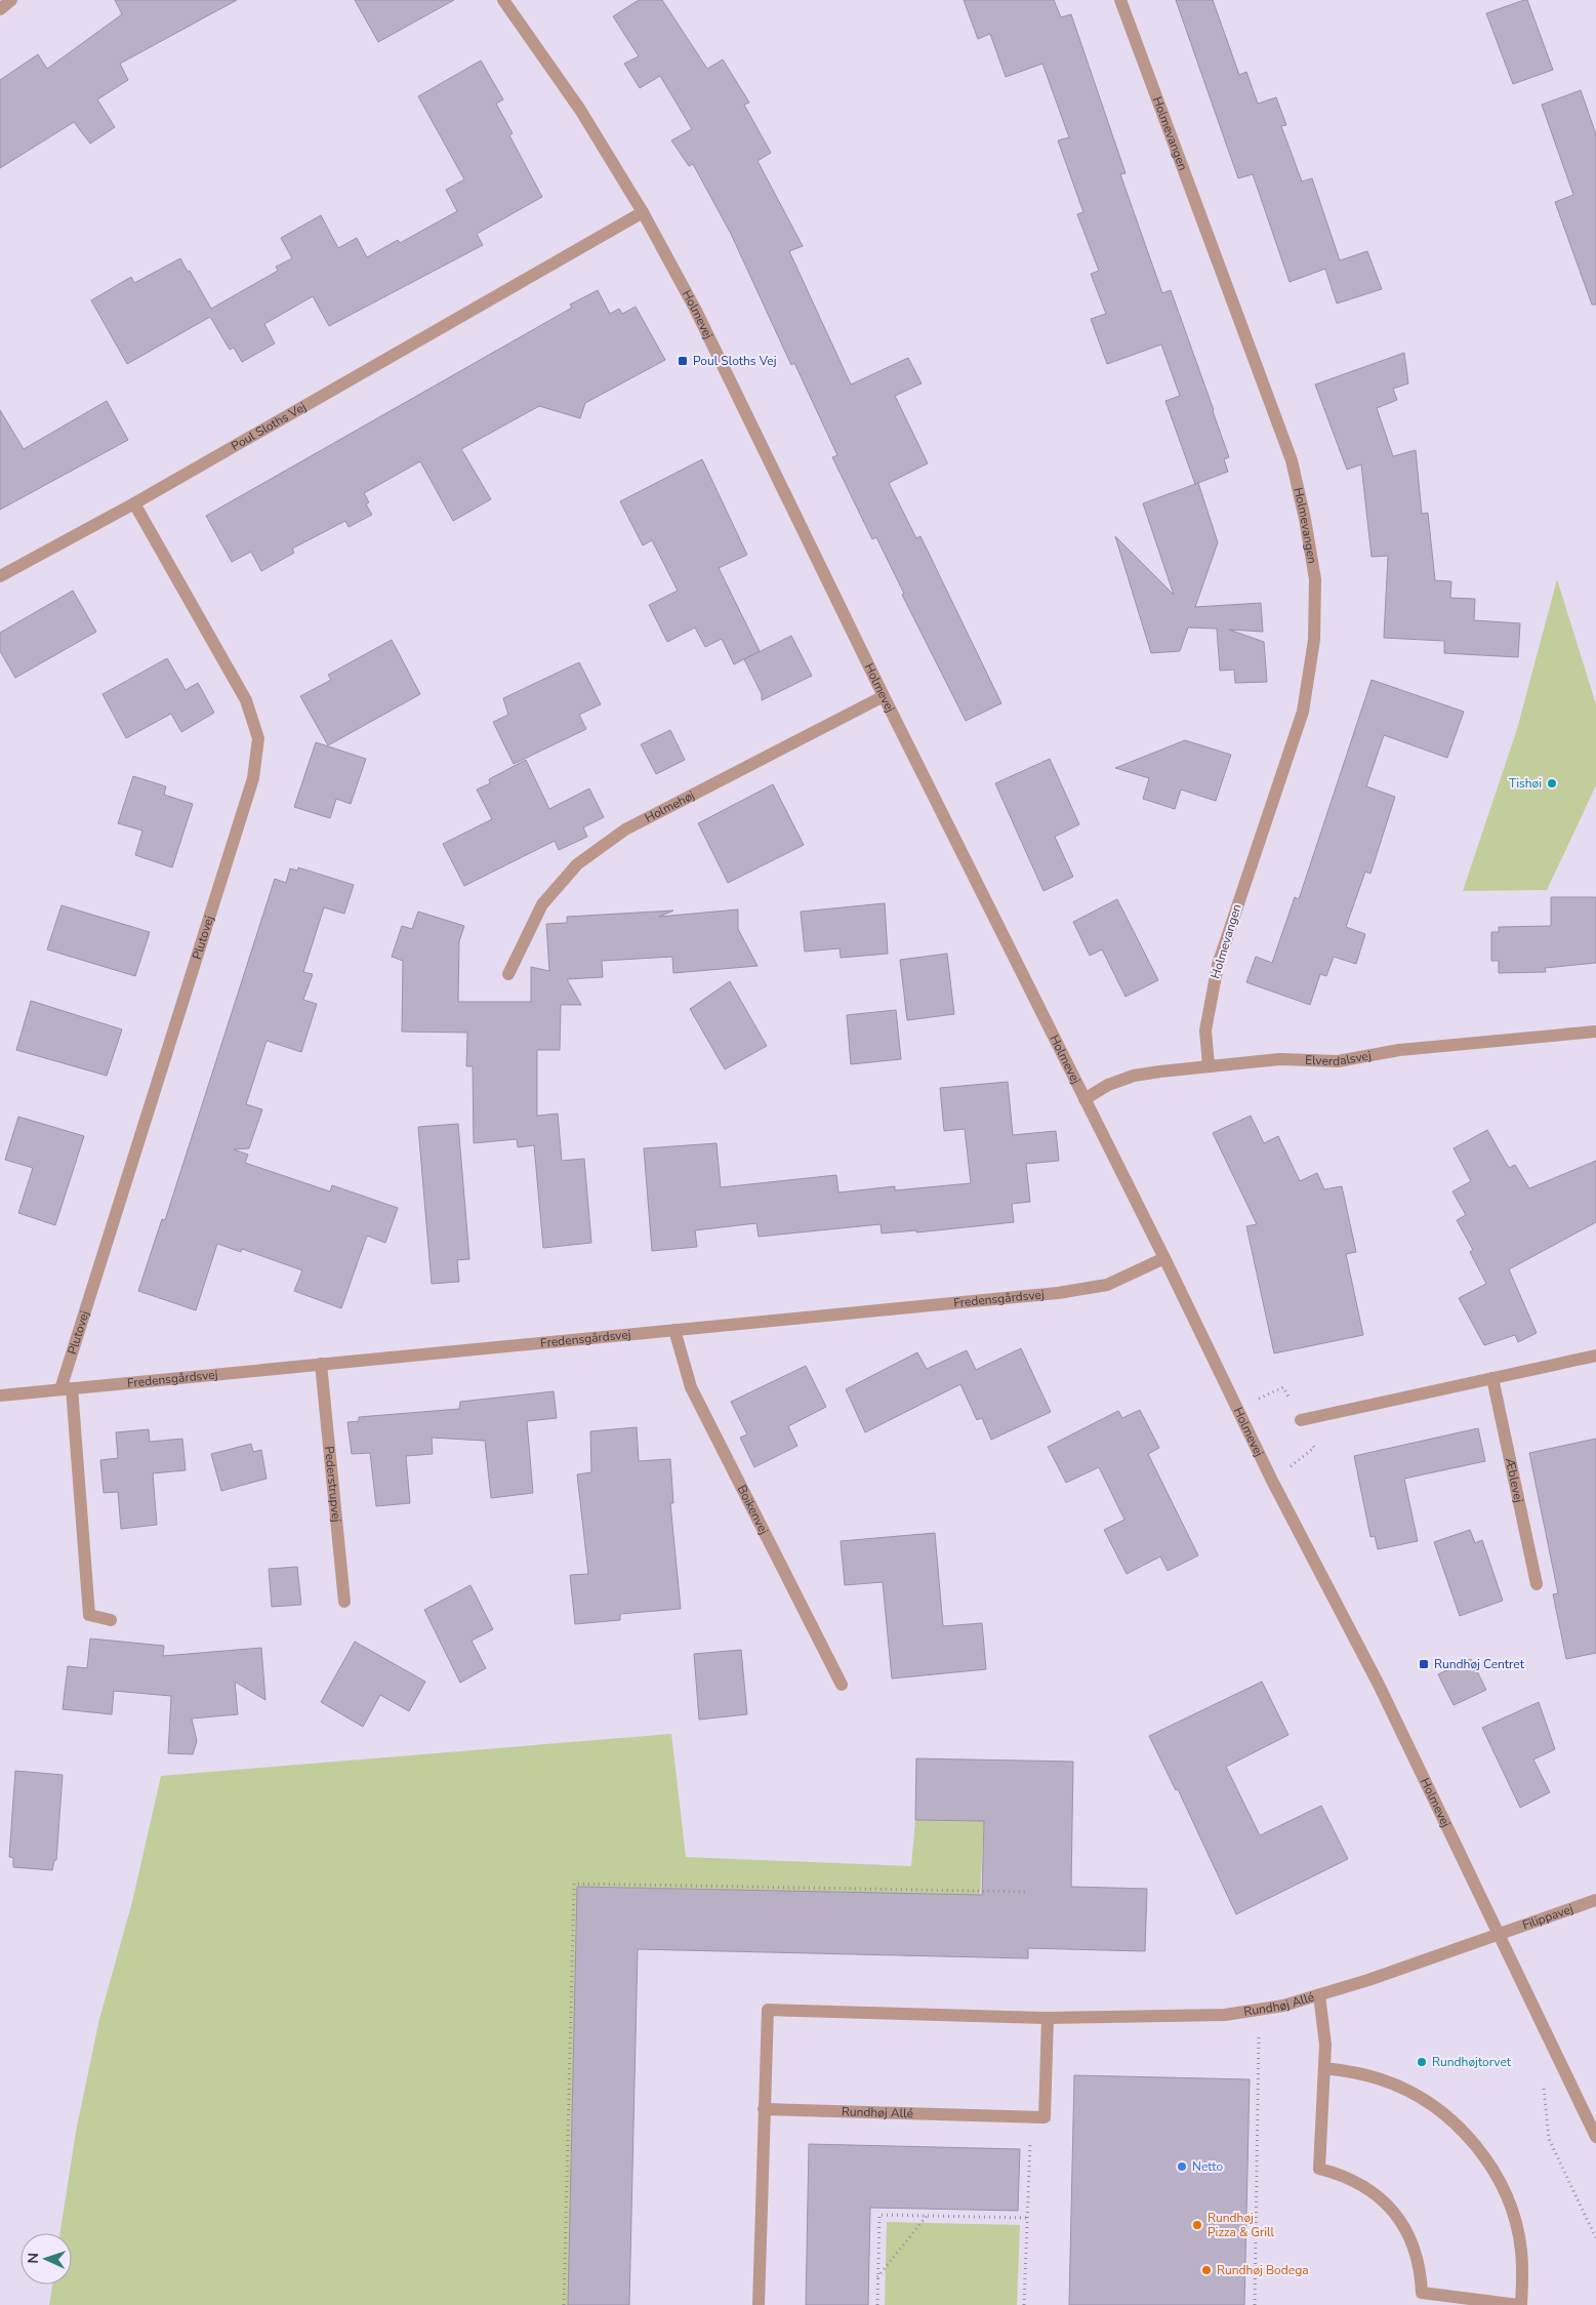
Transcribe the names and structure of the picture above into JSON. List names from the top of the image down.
{
  "streets": {
    "street": [
      "Holmevangen",
      "Holmevej",
      "Poul Sloths Vej",
      "Holmehøj",
      "Plutovej",
      "Elverdalsvej",
      "Fredensgårdsvej",
      "Æblevej",
      "Pederstrupvej",
      "Boikenvej",
      "Filippavej",
      "Rundhøj Allé"
    ]
  },
  "crossings": [
    ["Holmevangen", "Elverdalsvej"],
    ["Holmevej", "Poul Sloths Vej"],
    ["Holmevej", "Holmehøj"],
    ["Holmevej", "Elverdalsvej"],
    ["Holmevej", "Fredensgårdsvej"],
    ["Holmevej", "Filippavej"],
    ["Holmevej", "Rundhøj Allé"],
    ["Poul Sloths Vej", "Plutovej"],
    ["Plutovej", "Fredensgårdsvej"],
    ["Fredensgårdsvej", "Pederstrupvej"],
    ["Fredensgårdsvej", "Boikenvej"],
    ["Filippavej", "Rundhøj Allé"]
  ],
  "places": {
    "transit": ["Poul Sloths Vej", "Rundhøj Centret"],
    "other": [
      "Tishøi",
      "Rundhøjtorvet",
      "Netto",
      "Rundhøj Pizza & Grill",
      "Rundhøj Bodega"
    ]
  },
  "north": "left"
}
